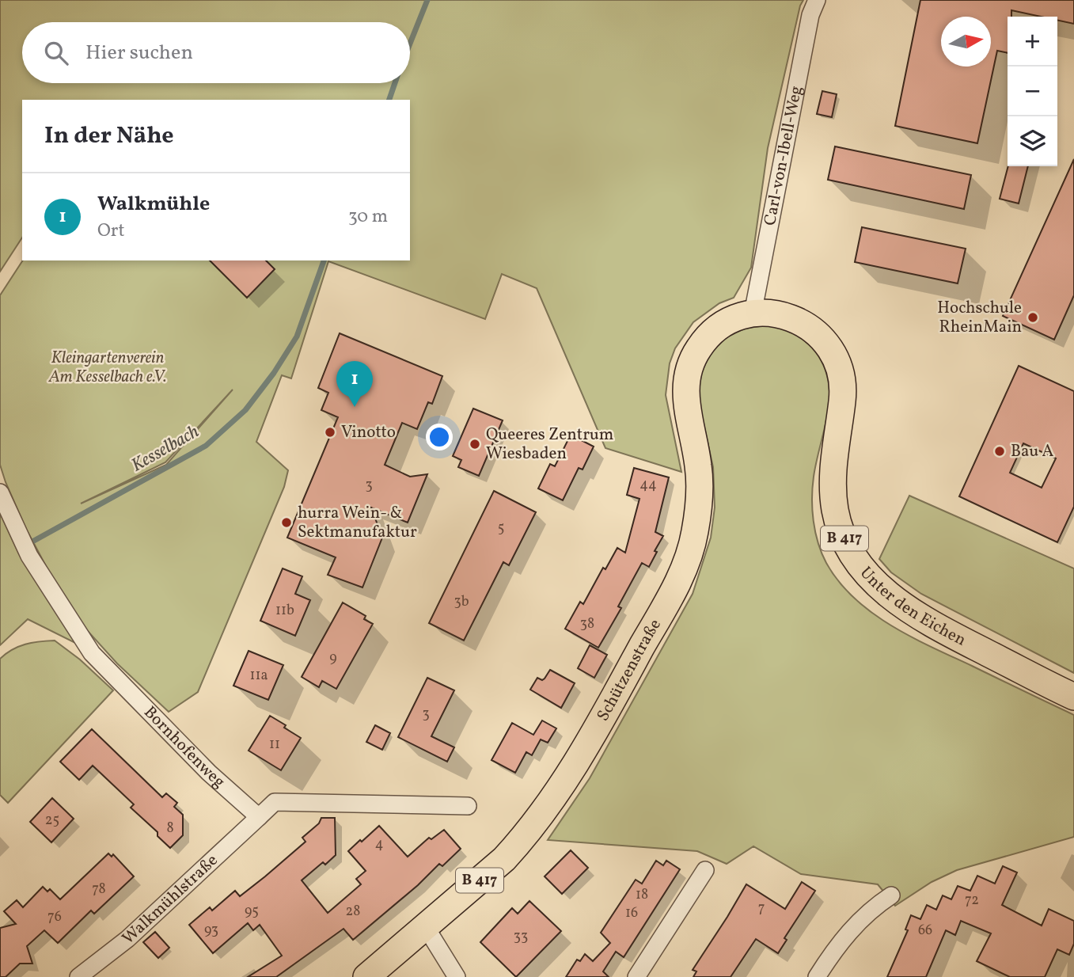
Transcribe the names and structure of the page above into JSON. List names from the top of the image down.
{
  "streets": {
    "main road": ["B 417", "Unter den Eichen", "Schützenstraße"],
    "street": ["Carl-von-Ibell-Weg", "Bornhofenweg", "Walkmühlstraße"]
  },
  "crossings": [
    ["Carl-von-Ibell-Weg", "Unter den Eichen"],
    ["Carl-von-Ibell-Weg", "Schützenstraße"],
    ["Unter den Eichen", "Schützenstraße"],
    ["Bornhofenweg", "Walkmühlstraße"]
  ],
  "water": ["Kesselbach"],
  "parks": ["Kleingartenverein Am Kesselbach e.V."],
  "places": [
    "Hochschule RheinMain",
    "Vinotto",
    "Queeres Zentrum Wiesbaden",
    "Bau A",
    "hurra Wein- & Sektmanufaktur"
  ],
  "house_numbers": [
    "44",
    "3",
    "5",
    "3b",
    "11b",
    "38",
    "9",
    "11a",
    "3",
    "11",
    "25",
    "8",
    "4",
    "78",
    "18",
    "72",
    "7",
    "95",
    "28",
    "16",
    "76",
    "93",
    "66",
    "33"
  ],
  "north": "right",
  "page": {
    "map_buttons": ["+", "−"],
    "search": "Hier suchen",
    "heading": "In der Nähe",
    "list": [
      {
        "mark": "1",
        "name": "Walkmühle",
        "note": "Ort",
        "value": "30 m"
      }
    ],
    "pins": "1"
  }
}
